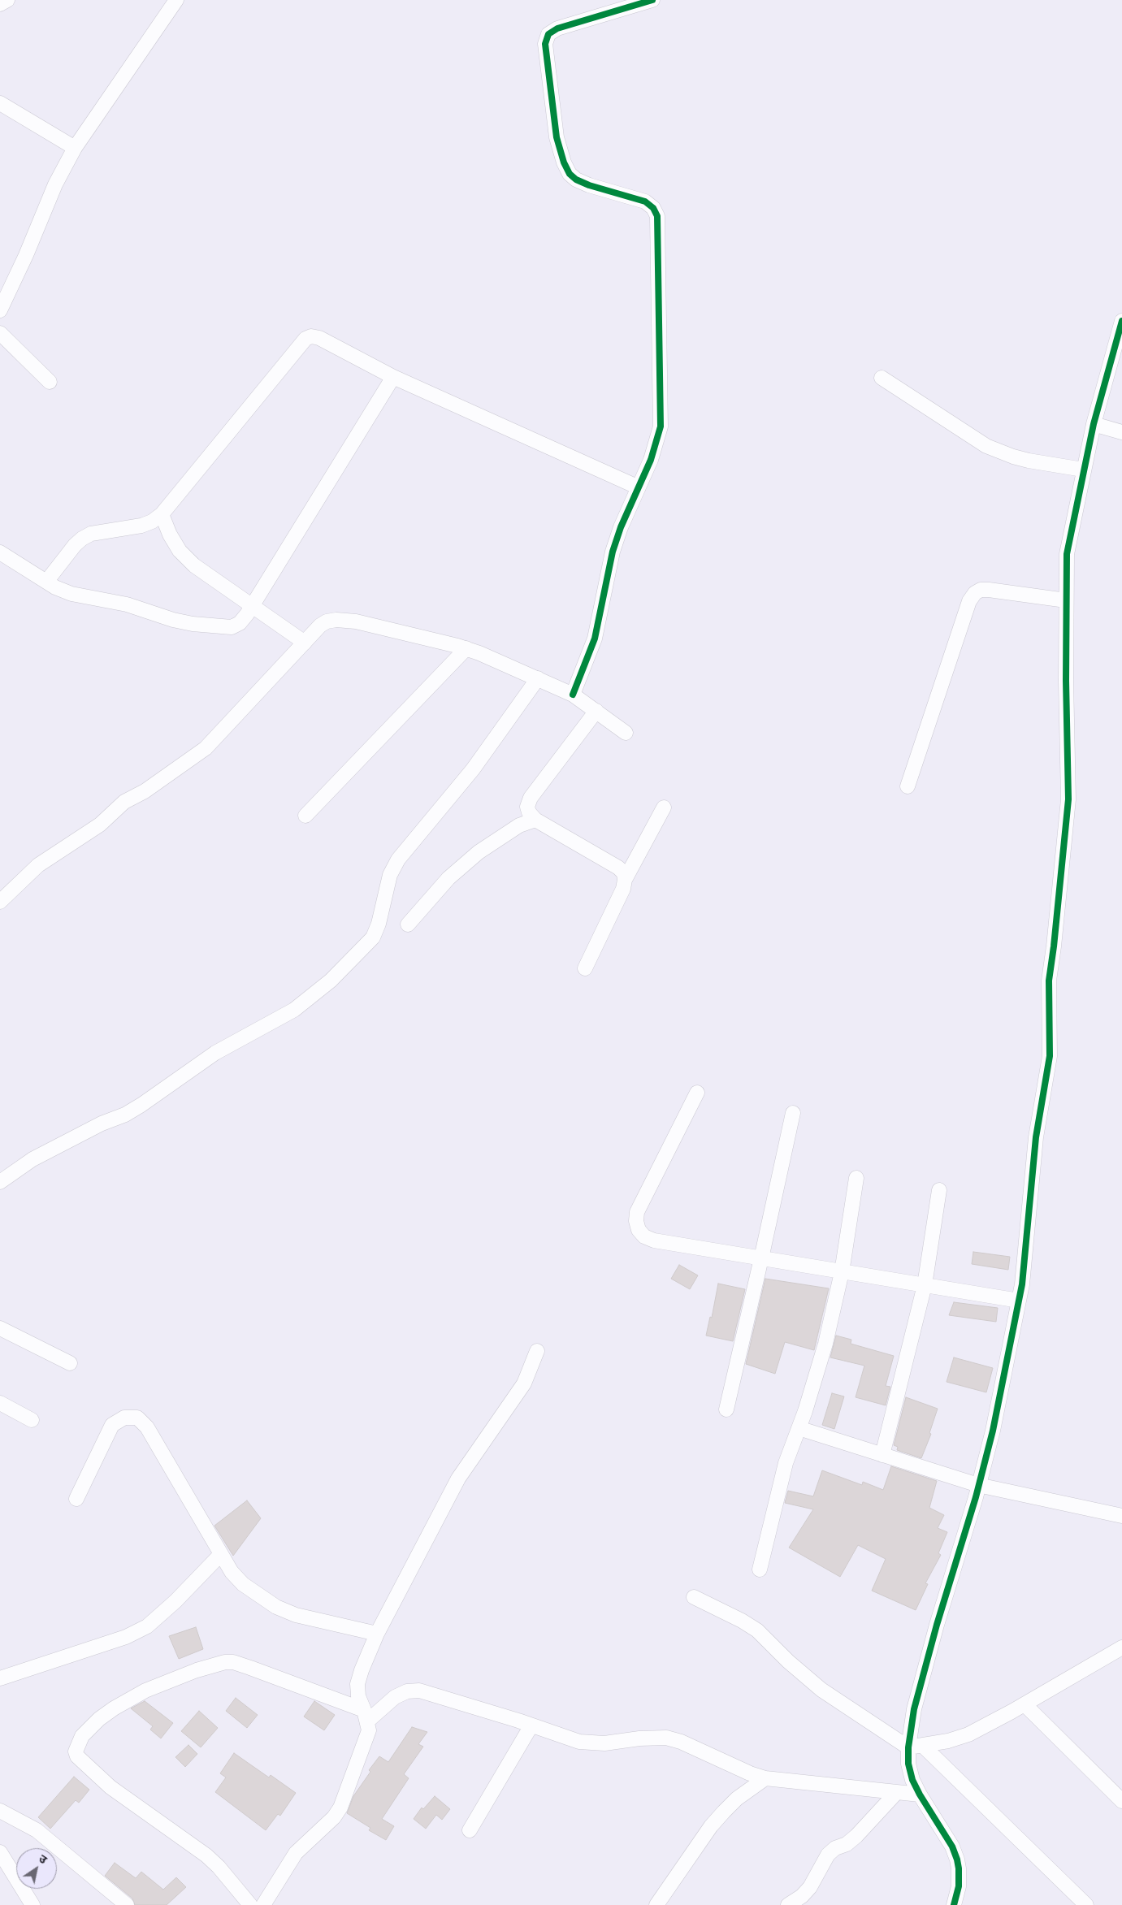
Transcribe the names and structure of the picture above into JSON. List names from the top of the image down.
{
  "north": "top right"
}
